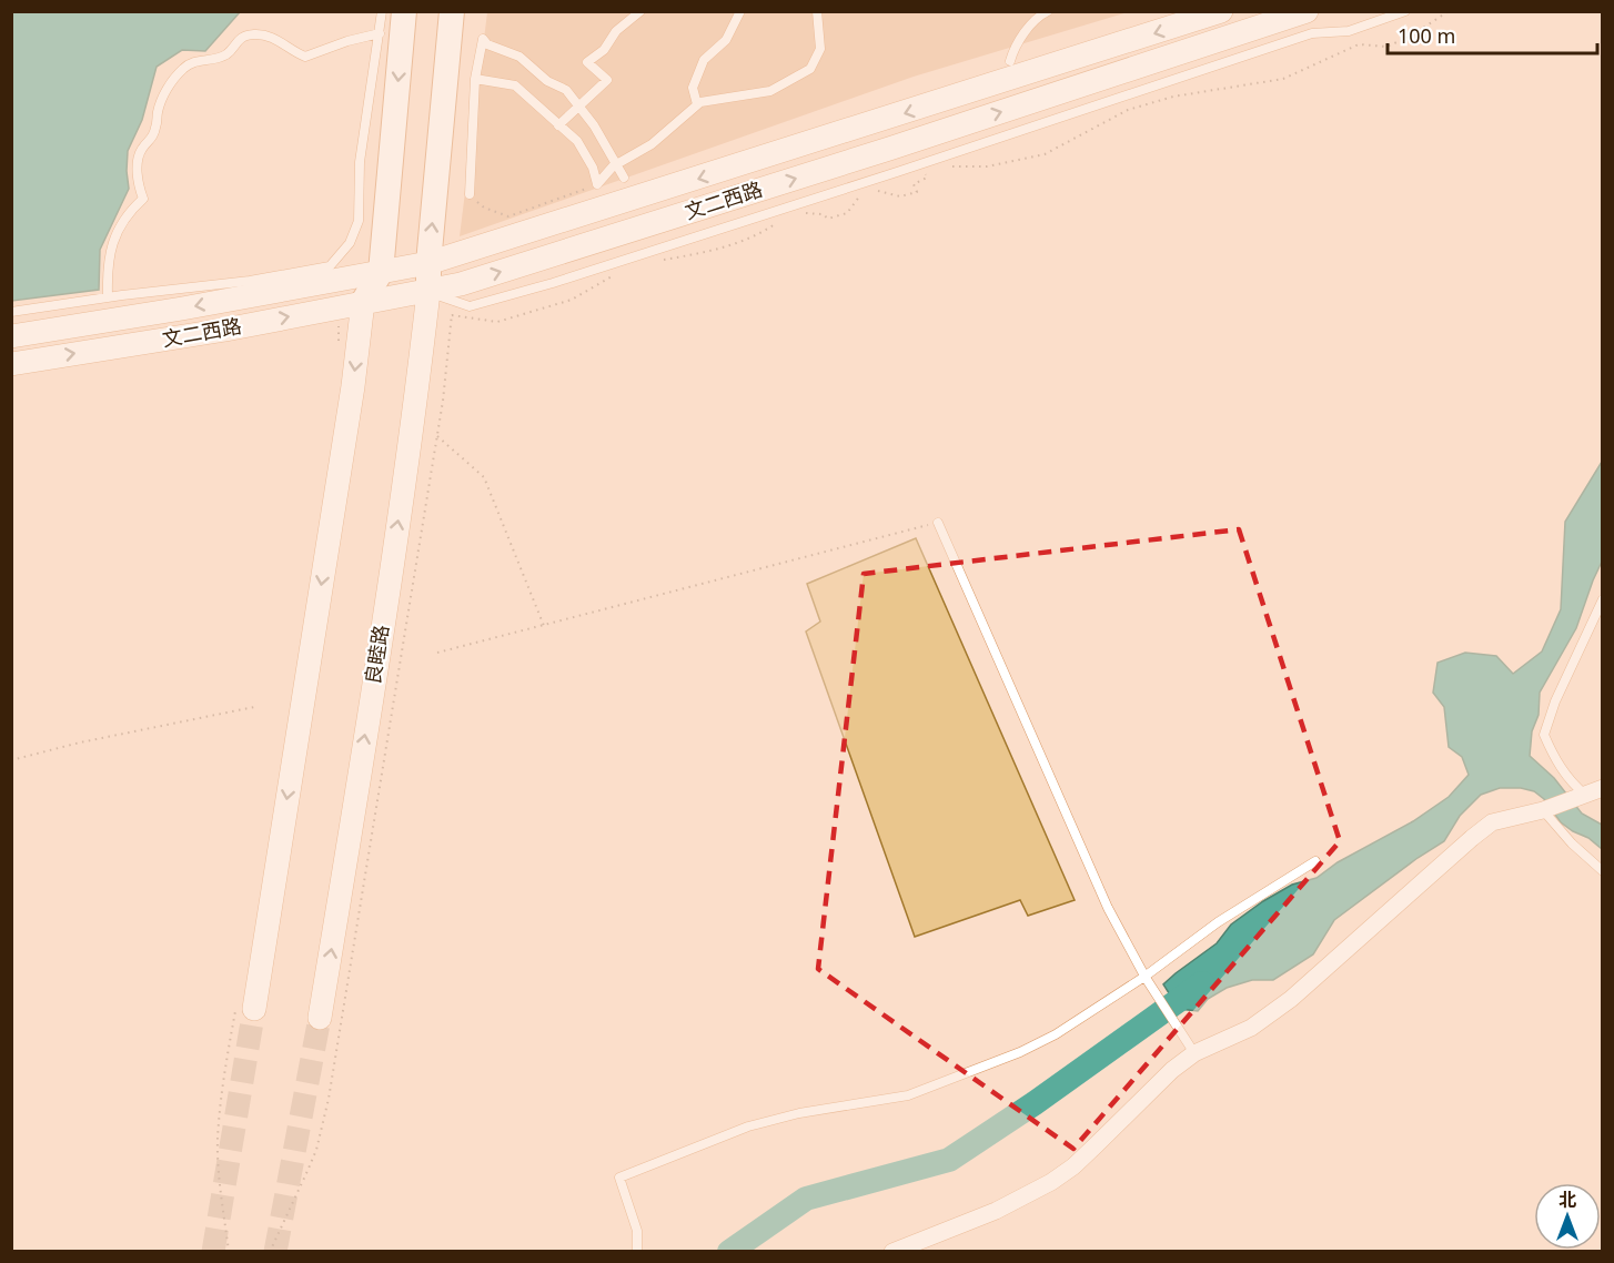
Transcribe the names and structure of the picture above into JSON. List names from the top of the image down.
{
  "streets": {
    "main road": ["文二西路", "良睦路"]
  },
  "crossings": [
    ["文二西路", "良睦路"]
  ],
  "scale_bar": "100 m",
  "north": "top"
}
